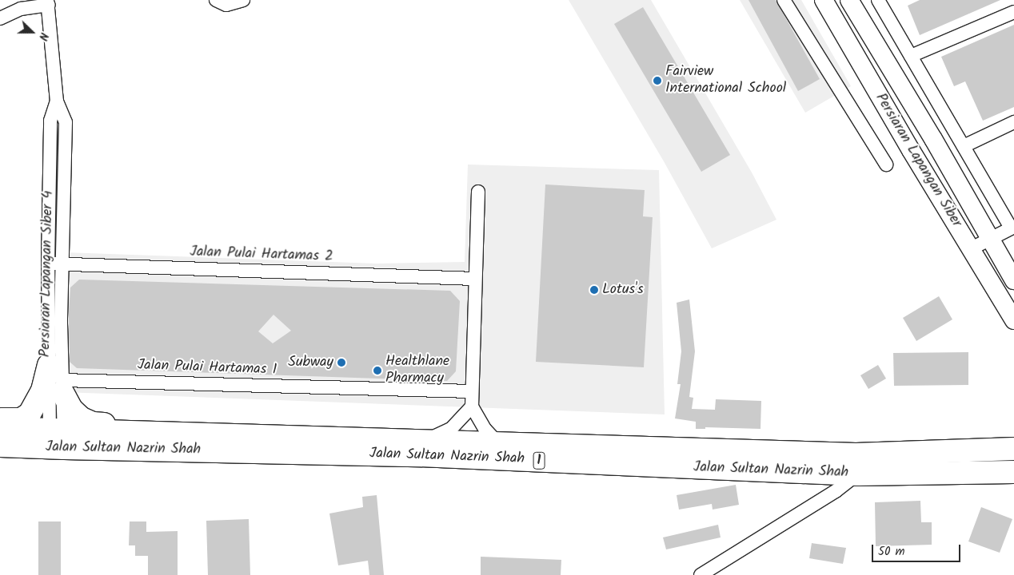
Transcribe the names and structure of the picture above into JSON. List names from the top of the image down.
{
  "streets": {
    "highway": ["Jalan Sultan Nazrin Shah", "1"],
    "main road": ["Persiaran Lapangan Siber"],
    "street": ["Jalan Pulai Hartamas 2", "Persiaran Lapangan Siber 4", "Jalan Pulai Hartamas 1"]
  },
  "crossings": [
    ["Jalan Pulai Hartamas 2", "Persiaran Lapangan Siber 4"],
    ["Persiaran Lapangan Siber 4", "Jalan Pulai Hartamas 1"],
    ["Persiaran Lapangan Siber 4", "Jalan Sultan Nazrin Shah"]
  ],
  "places": [
    "Fairview International School",
    "Lotus's",
    "Subway",
    "Healthlane Pharmacy"
  ],
  "scale_bar": "50 m",
  "north": "right"
}
